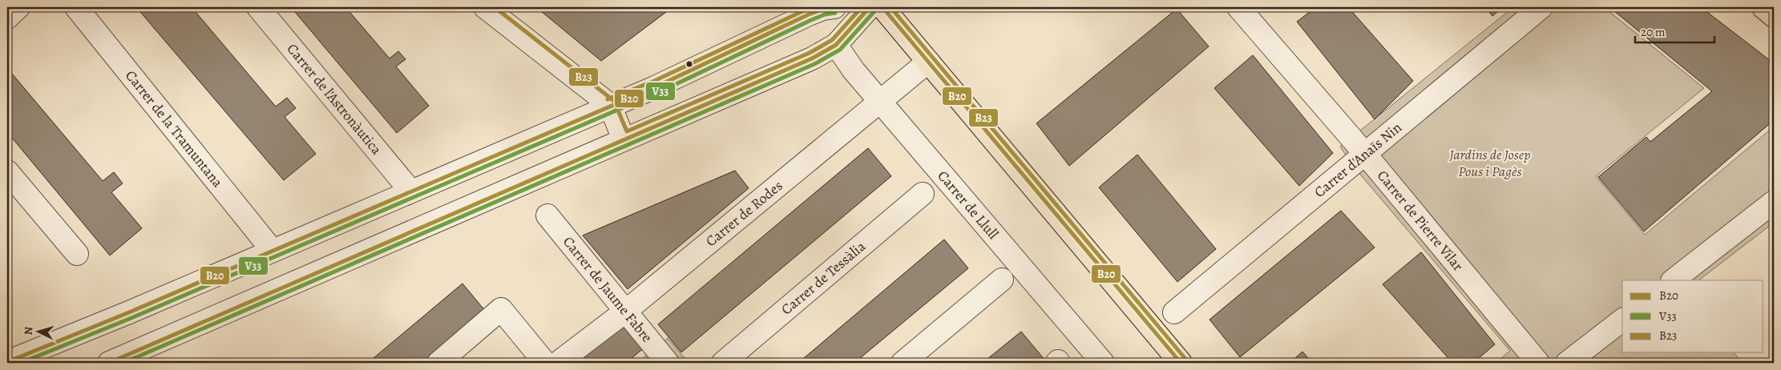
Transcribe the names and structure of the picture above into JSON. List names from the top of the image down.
{
  "streets": {
    "street": [
      "Carrer de l'Astronàutica",
      "Carrer de la Tramuntana",
      "Carrer d'Anaïs Nin",
      "Carrer de Llull",
      "Carrer de Rodes",
      "Carrer de Pierre Vilar",
      "Carrer de Tessàlia",
      "Carrer de Jaume Fabre"
    ]
  },
  "crossings": [
    ["Carrer d'Anaïs Nin", "Carrer de Pierre Vilar"],
    ["Carrer de Llull", "Carrer de Rodes"],
    ["Carrer de Rodes", "Carrer de Jaume Fabre"]
  ],
  "parks": ["Jardins de Josep Pous i Pagès"],
  "lines": ["transit line B20", "transit line B23", "transit line V33"],
  "legend": ["B20", "V33", "B23"],
  "scale_bar": "20 m",
  "north": "left"
}
